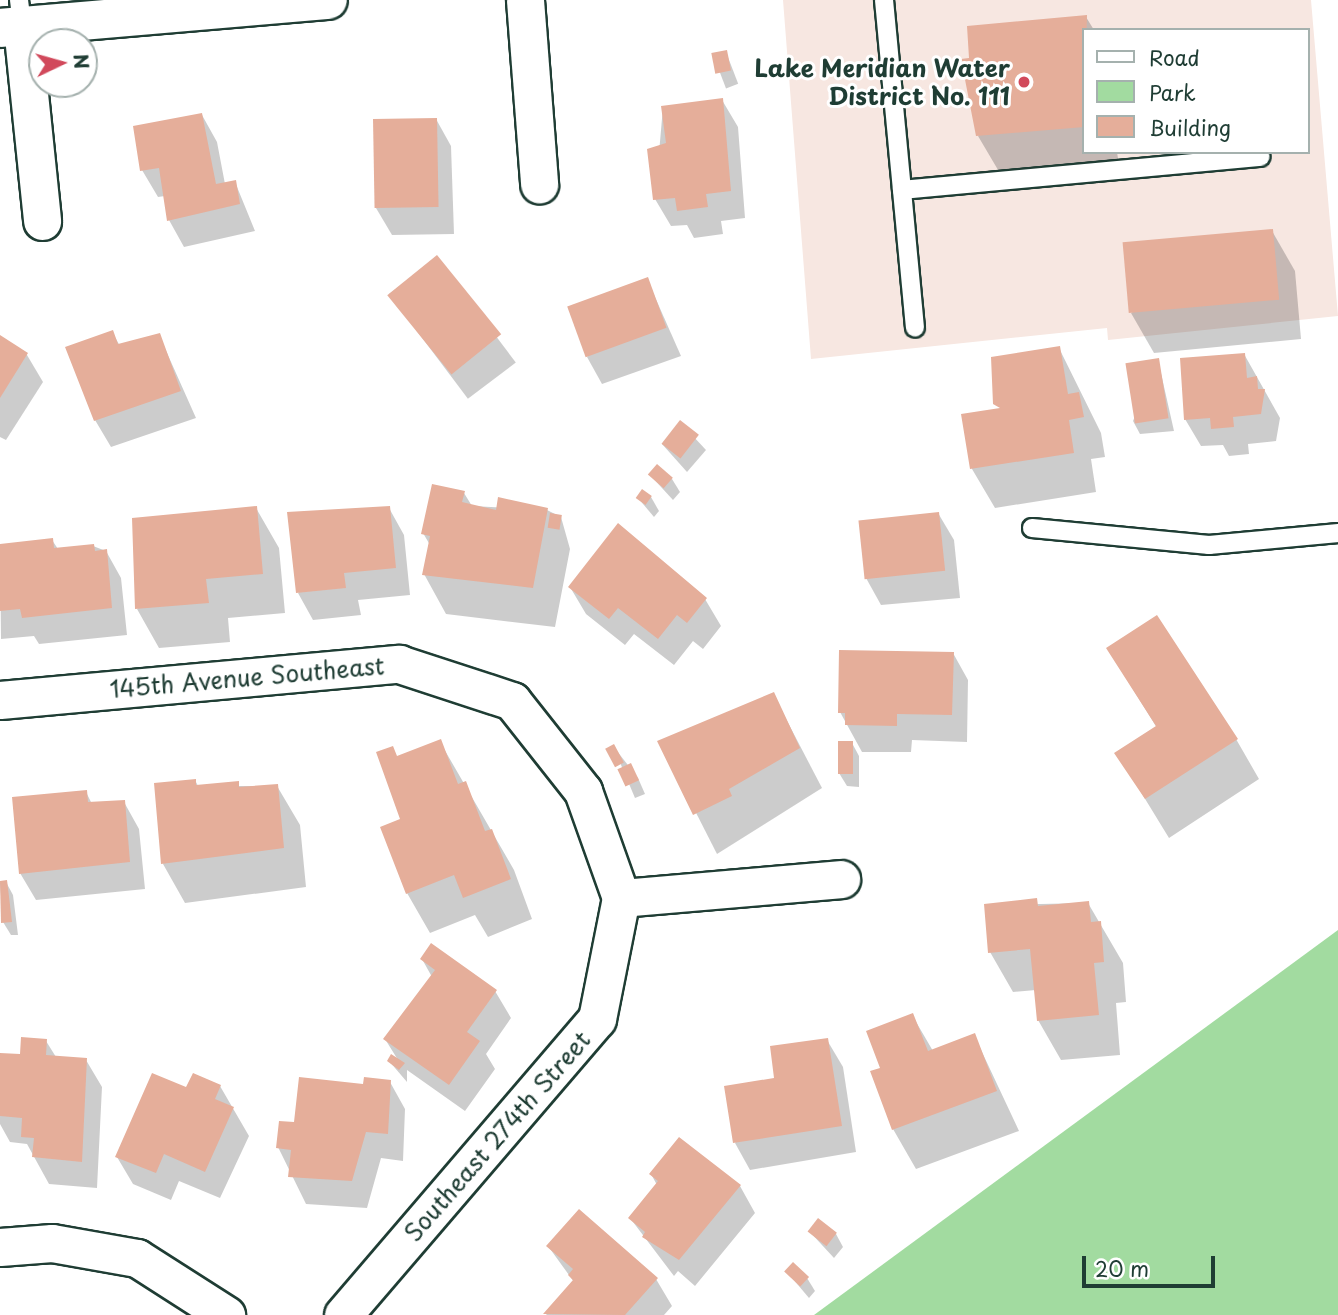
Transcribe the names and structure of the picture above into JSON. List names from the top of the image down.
{
  "streets": {
    "street": ["145th Avenue Southeast", "Southeast 274th Street"]
  },
  "crossings": [
    ["145th Avenue Southeast", "Southeast 274th Street"]
  ],
  "places": ["Lake Meridian Water District No. 111"],
  "legend": ["Road", "Park", "Building"],
  "scale_bar": "20 m",
  "north": "right"
}
